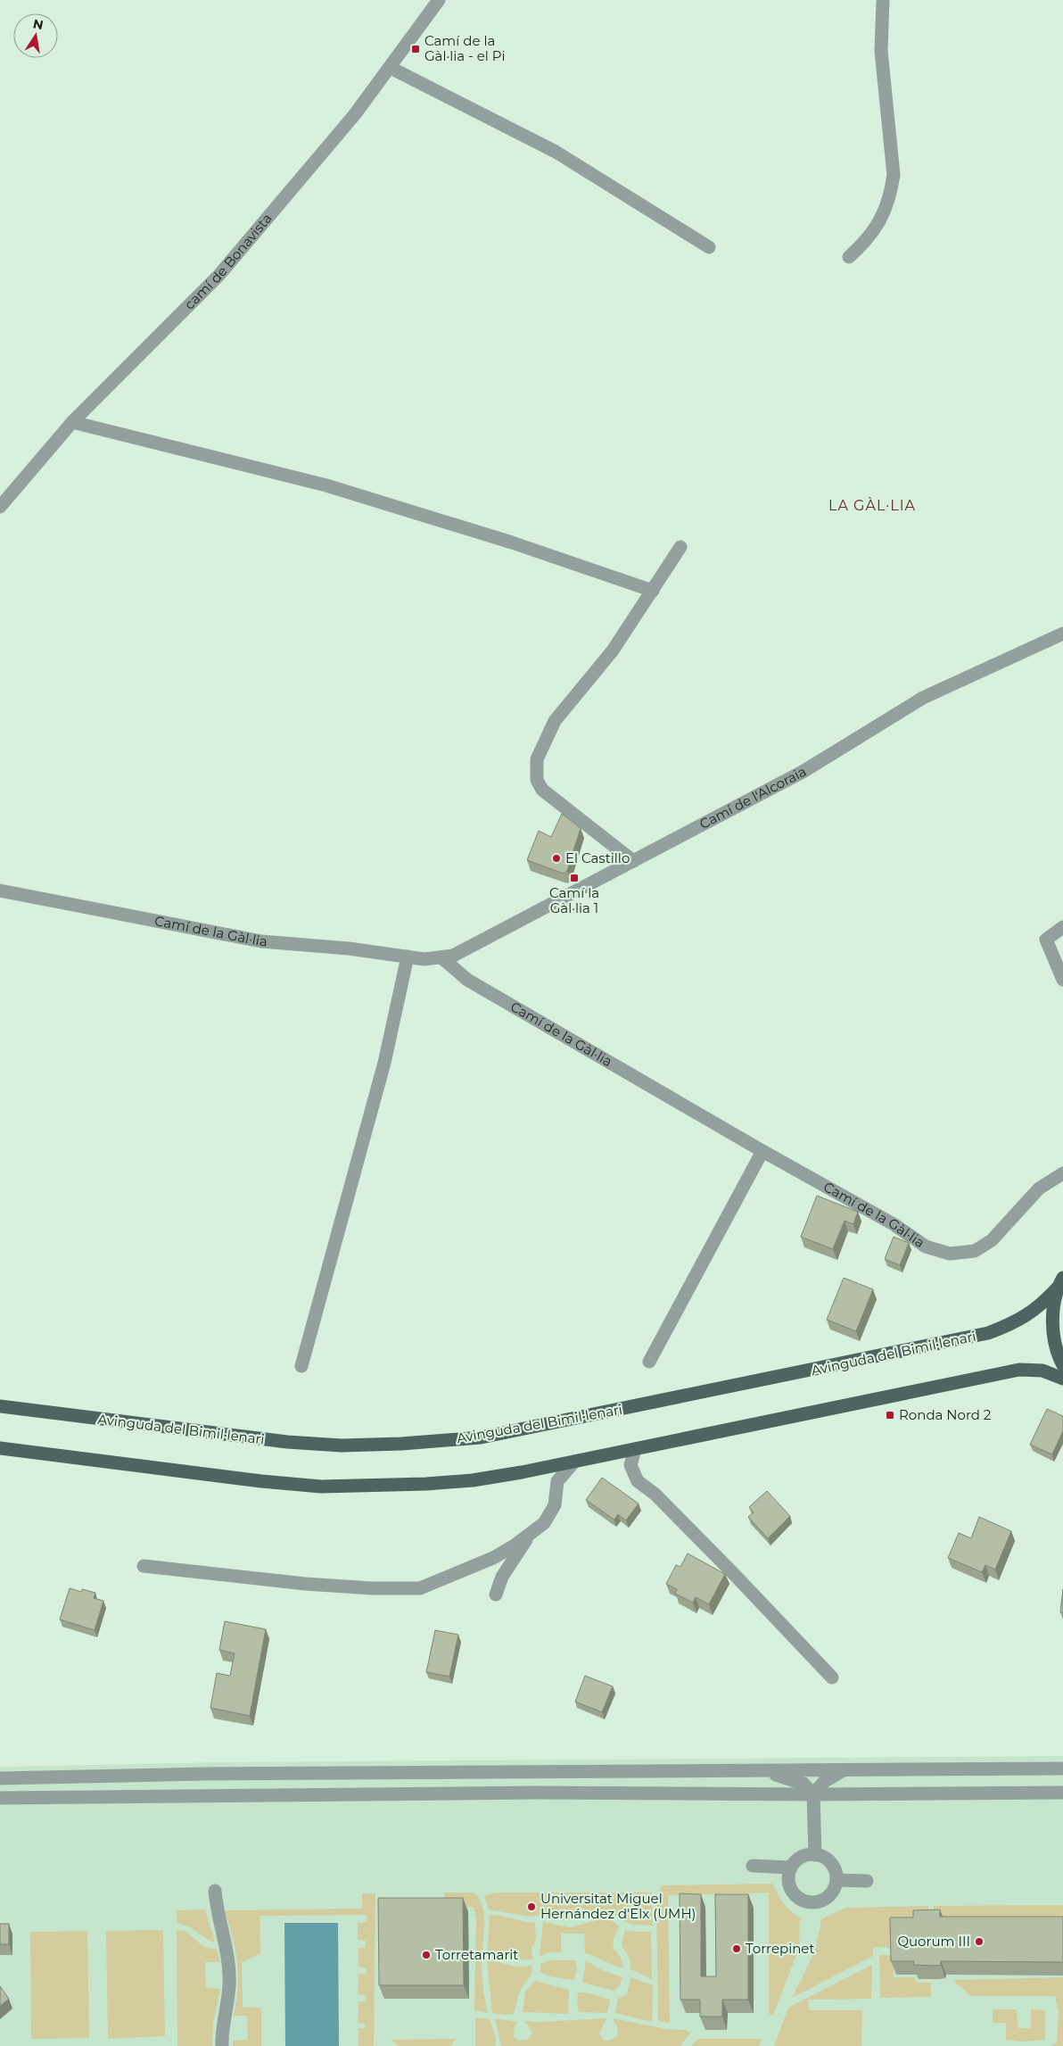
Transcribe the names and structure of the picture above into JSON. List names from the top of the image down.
{
  "streets": {
    "main road": ["Avinguda del Bimil·lenari"],
    "street": ["camí de Bonavista", "Camí de l'Alcoraia", "Camí de la Gàl·lia"]
  },
  "crossings": [
    ["Camí de l'Alcoraia", "Camí de la Gàl·lia"]
  ],
  "districts": ["LA GÀL·LIA"],
  "places": {
    "transit": ["Camí de la Gàl·lia - el Pi", "Camí la Gàl·lia 1", "Ronda Nord 2"],
    "other": [
      "El Castillo",
      "Universitat Miguel Hernández d'Elx (UMH)",
      "Quorum III",
      "Torrepinet",
      "Torretamarit"
    ]
  },
  "north": "top"
}
